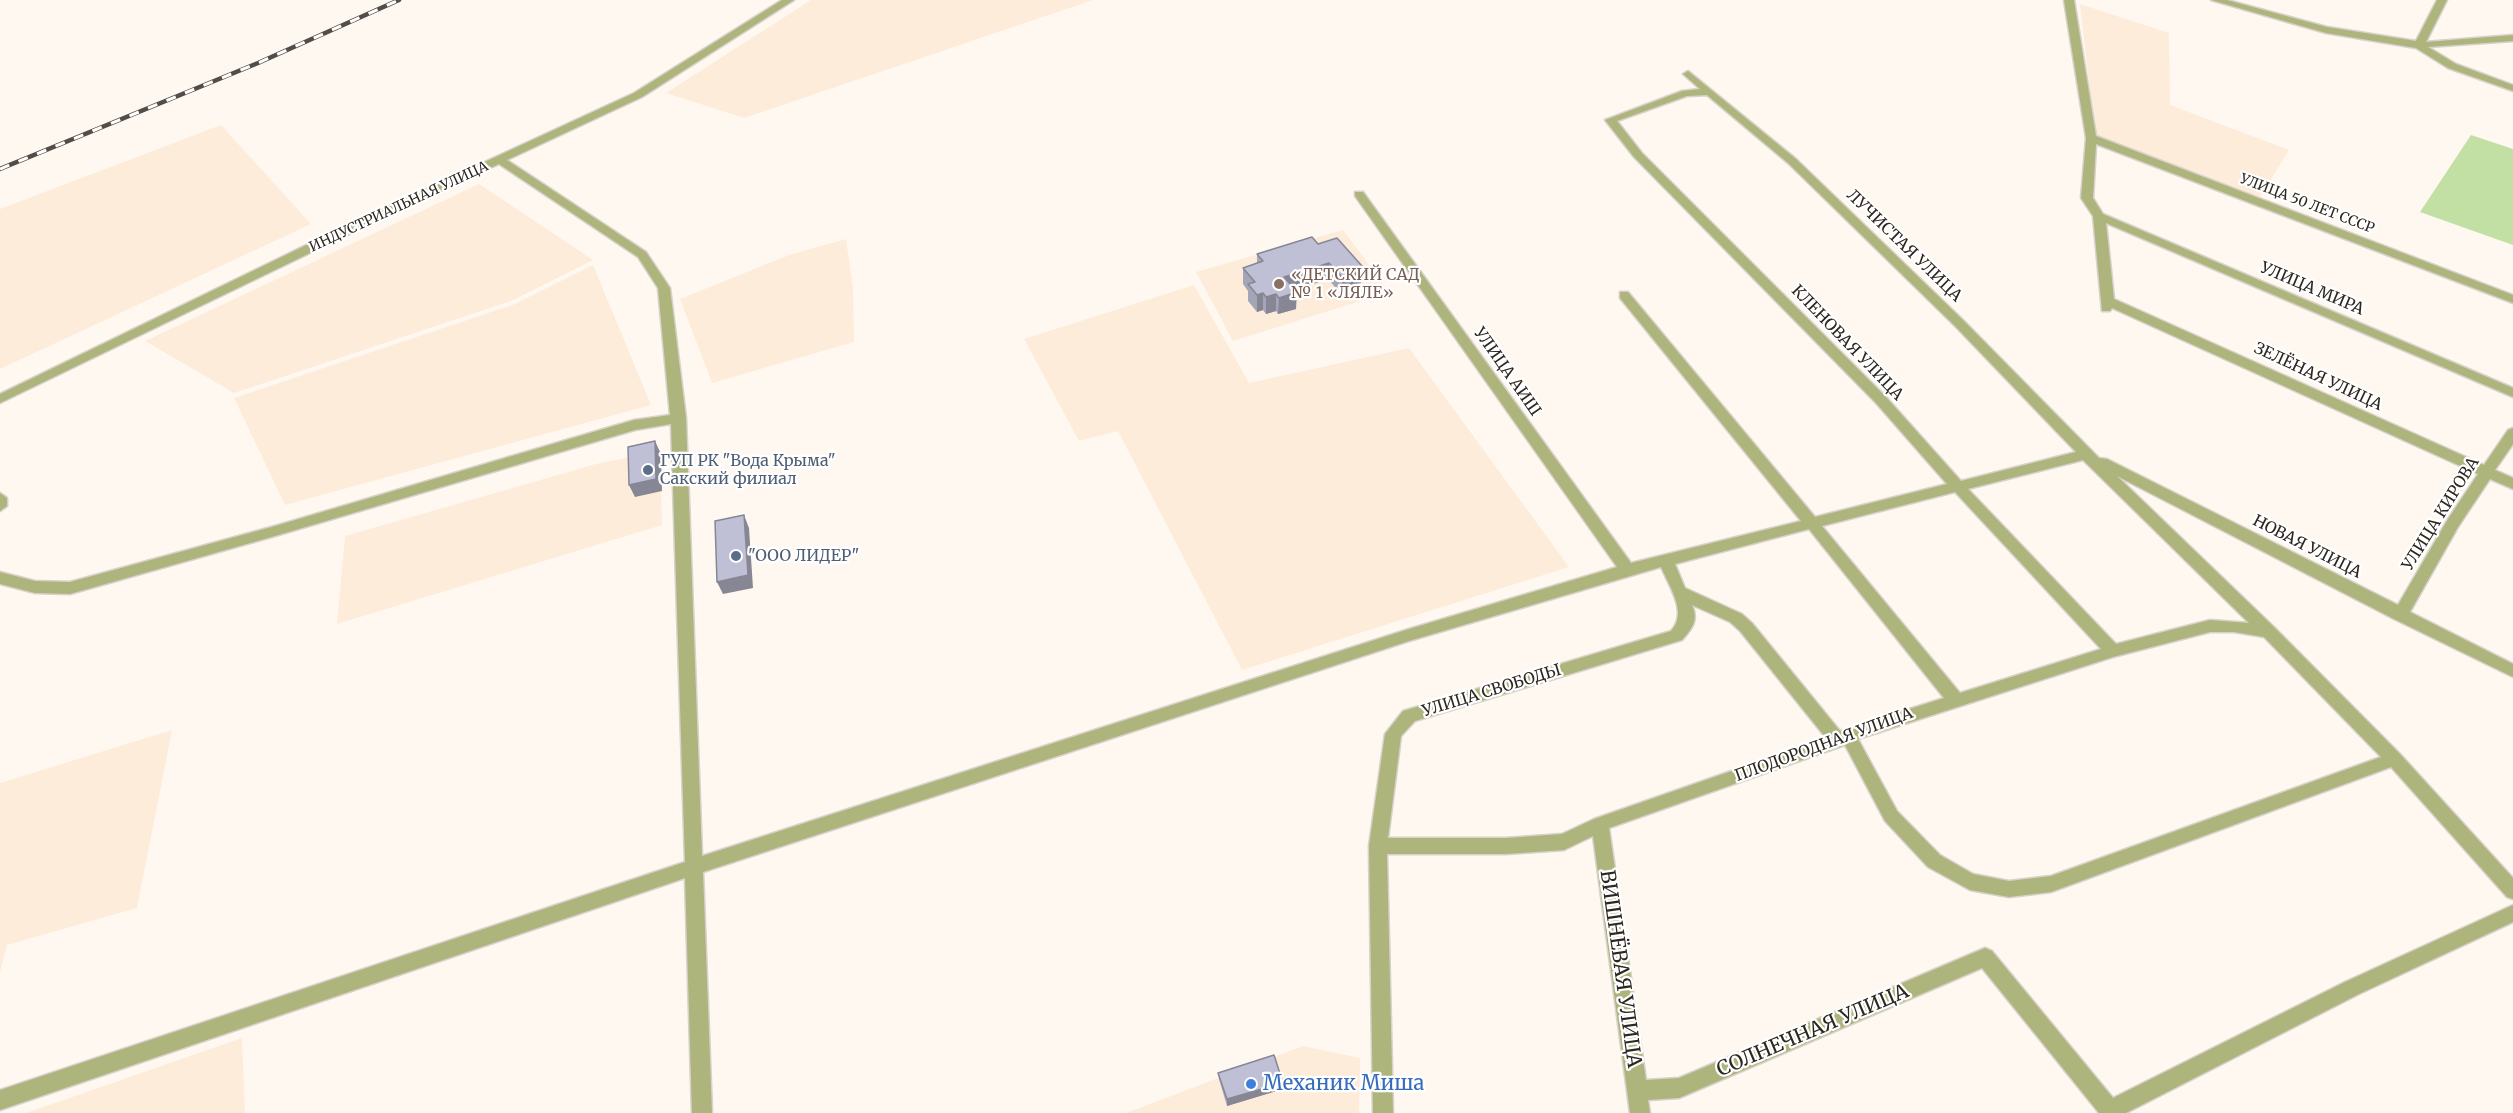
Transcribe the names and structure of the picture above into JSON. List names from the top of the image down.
{
  "streets": {
    "street": [
      "УЛИЦА 50 ЛЕТ СССР",
      "ИНДУСТРИАЛЬНАЯ УЛИЦА",
      "ЛУЧИСТАЯ УЛИЦА",
      "УЛИЦА МИРА",
      "КЛЕНОВАЯ УЛИЦА",
      "УЛИЦА АИШ",
      "ЗЕЛЁНАЯ УЛИЦА",
      "УЛИЦА КИРОВА",
      "НОВАЯ УЛИЦА",
      "УЛИЦА СВОБОДЫ",
      "ПЛОДОРОДНАЯ УЛИЦА",
      "ВИШНЁВАЯ УЛИЦА",
      "СОЛНЕЧНАЯ УЛИЦА"
    ]
  },
  "crossings": [
    ["ЛУЧИСТАЯ УЛИЦА", "КЛЕНОВАЯ УЛИЦА"],
    ["ЛУЧИСТАЯ УЛИЦА", "НОВАЯ УЛИЦА"],
    ["ЛУЧИСТАЯ УЛИЦА", "ПЛОДОРОДНАЯ УЛИЦА"],
    ["УЛИЦА МИРА", "ЗЕЛЁНАЯ УЛИЦА"],
    ["КЛЕНОВАЯ УЛИЦА", "ПЛОДОРОДНАЯ УЛИЦА"],
    ["ЗЕЛЁНАЯ УЛИЦА", "УЛИЦА КИРОВА"],
    ["УЛИЦА КИРОВА", "НОВАЯ УЛИЦА"],
    ["УЛИЦА СВОБОДЫ", "ПЛОДОРОДНАЯ УЛИЦА"],
    ["ПЛОДОРОДНАЯ УЛИЦА", "ВИШНЁВАЯ УЛИЦА"],
    ["ВИШНЁВАЯ УЛИЦА", "СОЛНЕЧНАЯ УЛИЦА"]
  ],
  "places": [
    "«ДЕТСКИЙ САД № 1 «ЛЯЛЕ»",
    "ГУП РК \"Вода Крыма\" Сакский филиал",
    "\"ООО ЛИДЕР\"",
    "Механик Миша"
  ]
}
